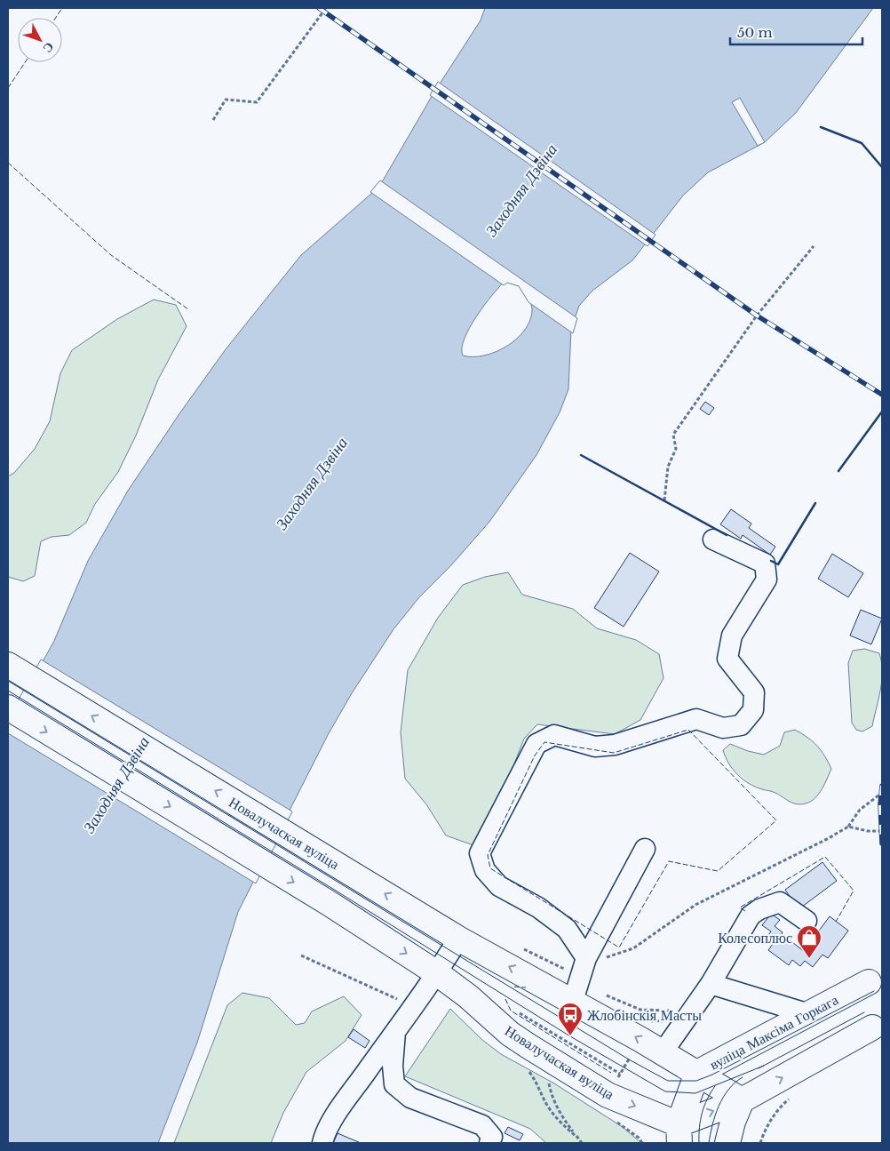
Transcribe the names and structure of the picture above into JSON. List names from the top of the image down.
{
  "streets": {
    "main road": ["Новалучаская вуліца", "вуліца Максіма Горкага"]
  },
  "crossings": [
    ["Новалучаская вуліца", "вуліца Максіма Горкага"]
  ],
  "water": ["Заходняя Дзвіна"],
  "places": {
    "shop": ["Колесоплюс"],
    "bus stop": ["Жлобінскія Масты"]
  },
  "scale_bar": "50 m",
  "north": "bottom right"
}
